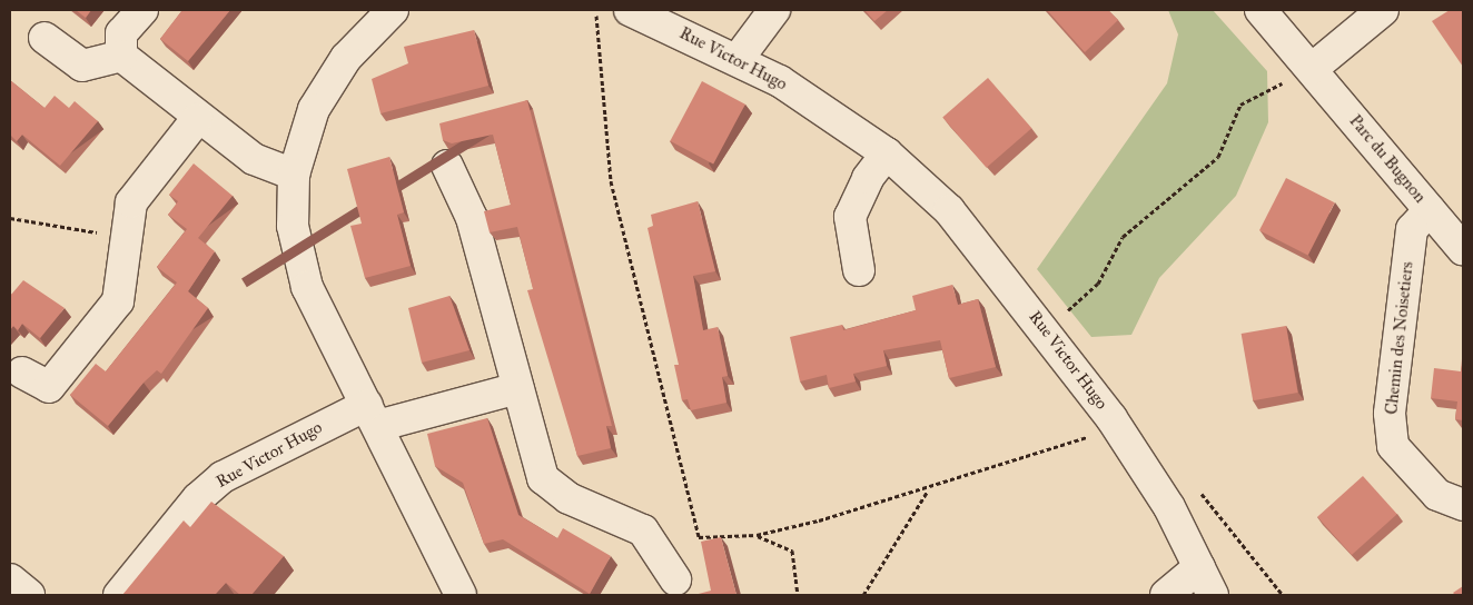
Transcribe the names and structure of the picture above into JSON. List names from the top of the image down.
{
  "streets": {
    "street": ["Rue Victor Hugo", "Parc du Bugnon", "Chemin des Noisetiers"]
  },
  "crossings": [
    ["Parc du Bugnon", "Chemin des Noisetiers"]
  ]
}
